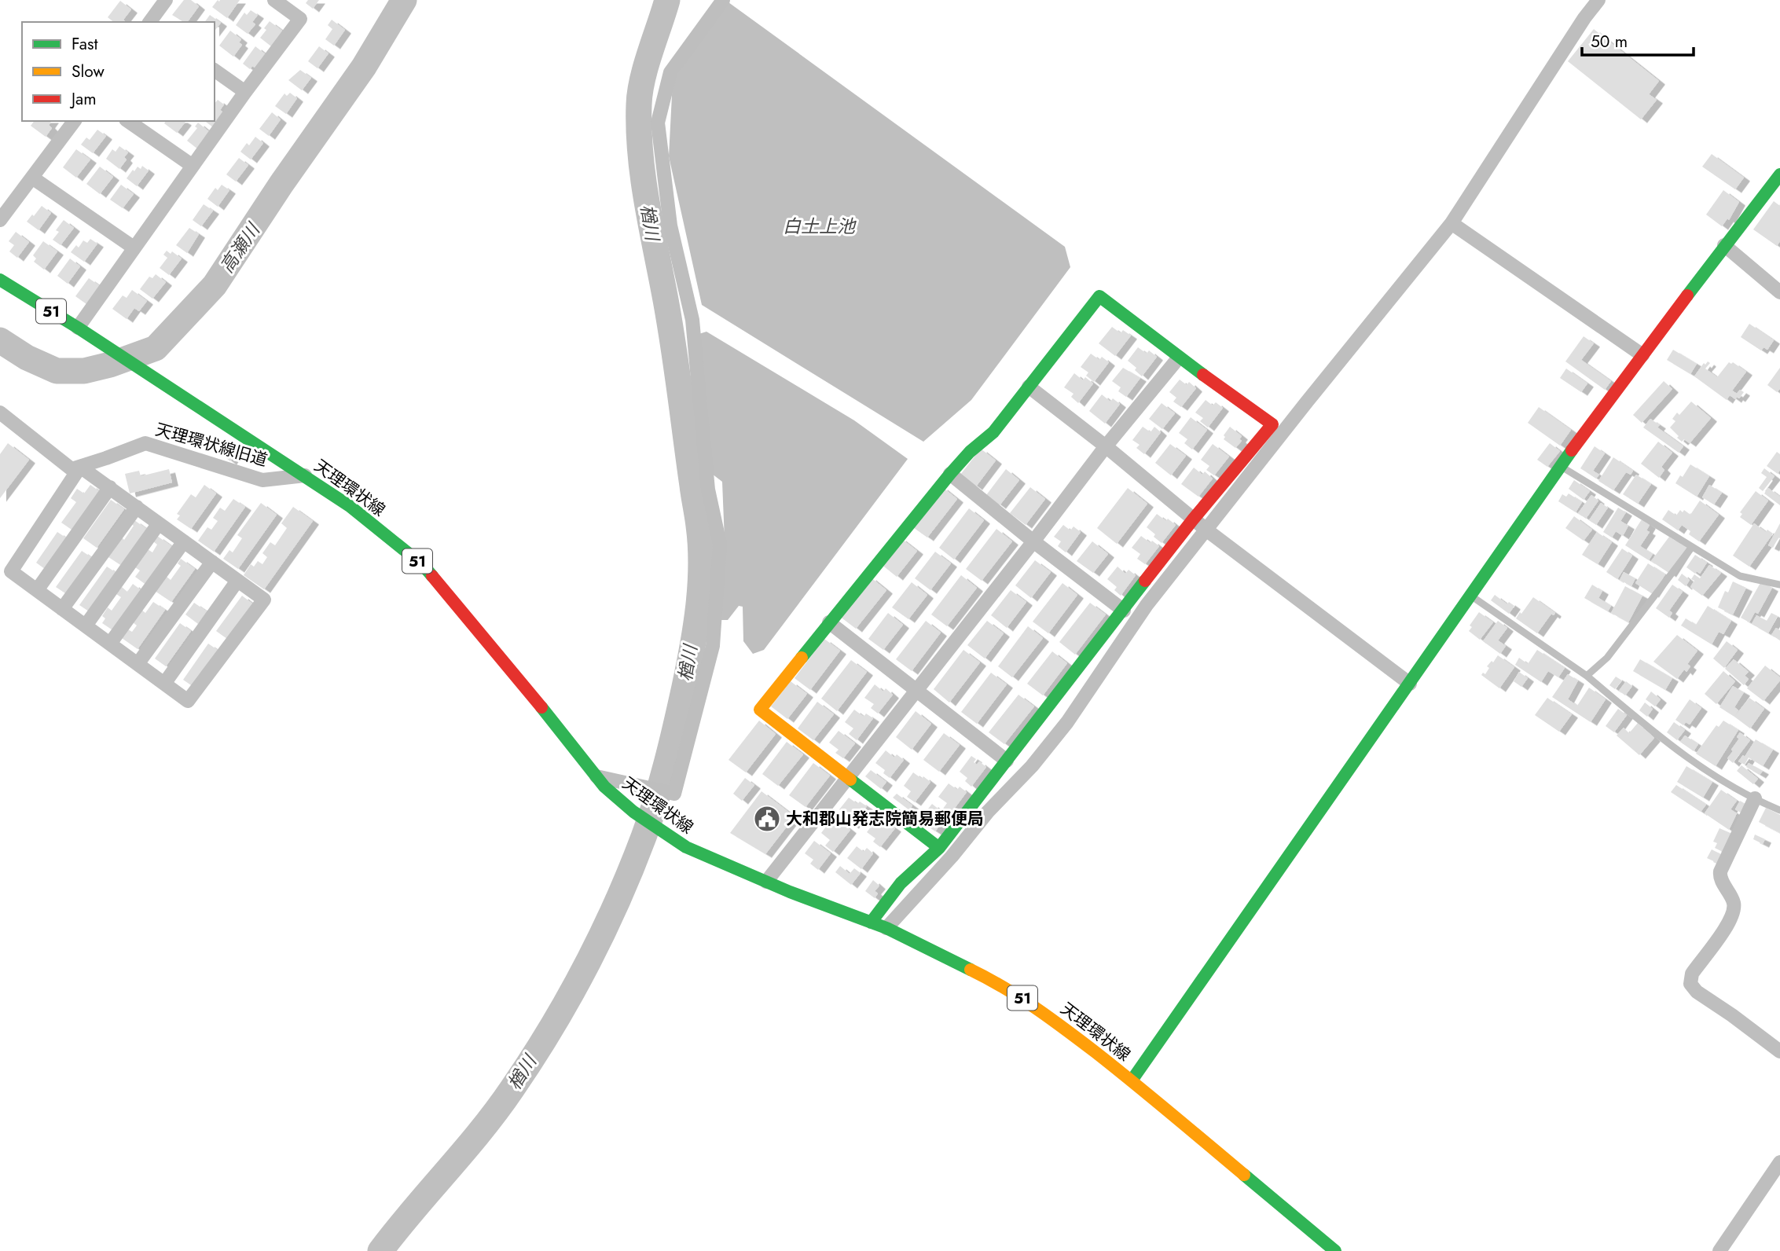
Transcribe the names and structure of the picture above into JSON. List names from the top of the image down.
{
  "streets": {
    "street": ["51", "天理環状線旧道", "天理環状線"]
  },
  "crossings": [
    ["天理環状線旧道", "天理環状線"]
  ],
  "water": ["楢川", "白土上池", "高瀬川"],
  "places": {
    "public building": ["大和郡山発志院簡易郵便局"]
  },
  "legend": ["Fast", "Slow", "Jam"],
  "scale_bar": "50 m"
}
